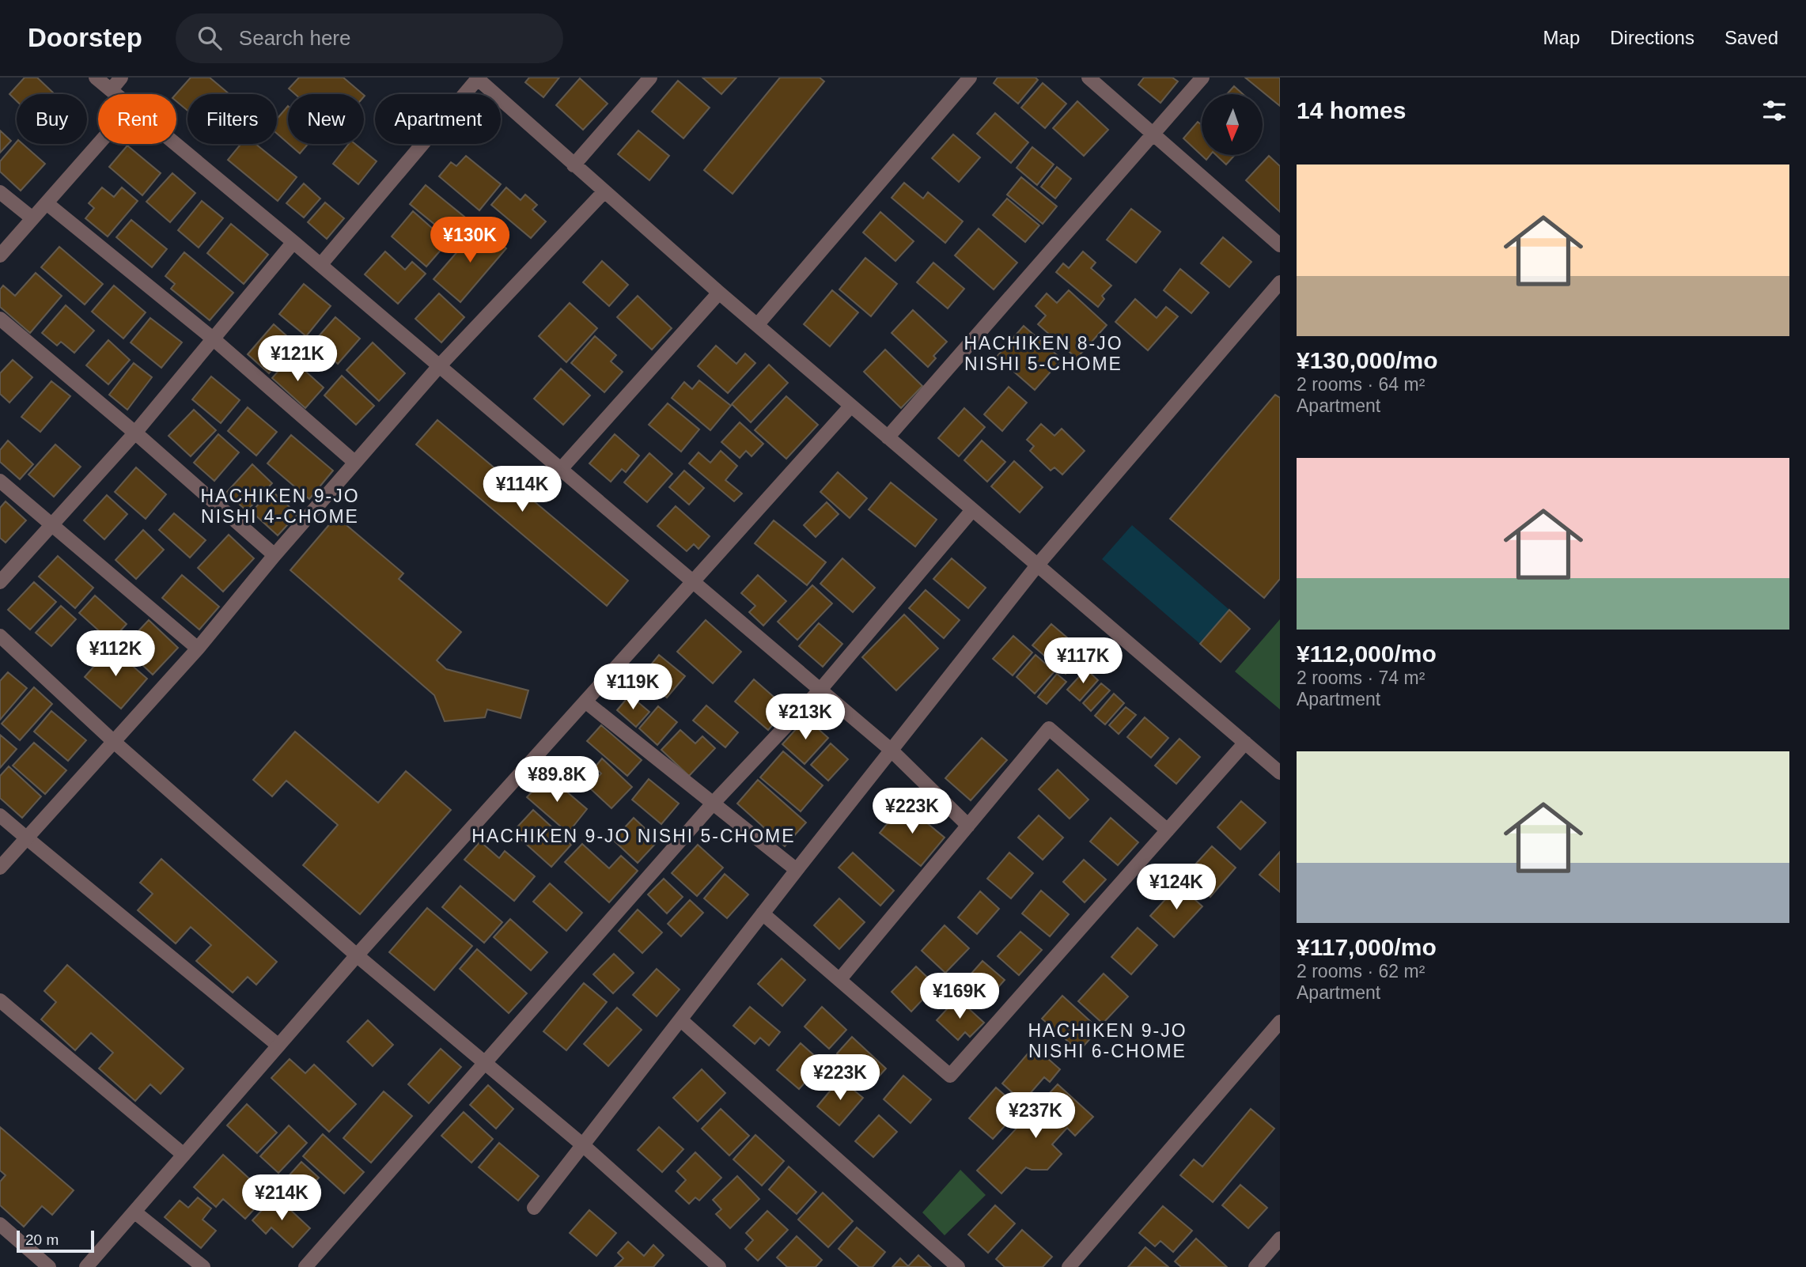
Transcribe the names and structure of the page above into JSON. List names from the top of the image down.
{
  "districts": [
    "HACHIKEN 8-JO NISHI 5-CHOME",
    "HACHIKEN 9-JO NISHI 4-CHOME",
    "HACHIKEN 9-JO NISHI 5-CHOME",
    "HACHIKEN 9-JO NISHI 6-CHOME"
  ],
  "scale_bar": "20 m",
  "north": "bottom",
  "page": {
    "header": "Doorstep",
    "search": "Search here",
    "nav": ["Map", "Directions", "Saved"],
    "heading": "14 homes",
    "chip": [
      "Buy",
      "Rent",
      "Filters",
      "New",
      "Apartment"
    ],
    "list": [
      {
        "name": "¥130,000/mo",
        "note": "2 rooms · 64 m² · Apartment"
      },
      {
        "name": "¥112,000/mo",
        "note": "2 rooms · 74 m² · Apartment"
      },
      {
        "name": "¥117,000/mo",
        "note": "2 rooms · 62 m² · Apartment"
      }
    ],
    "price": [
      "¥130K",
      "¥121K",
      "¥114K",
      "¥112K",
      "¥117K",
      "¥119K",
      "¥213K",
      "¥89.8K",
      "¥223K",
      "¥124K",
      "¥169K",
      "¥223K",
      "¥237K",
      "¥214K"
    ],
    "scale": "20 m"
  }
}
